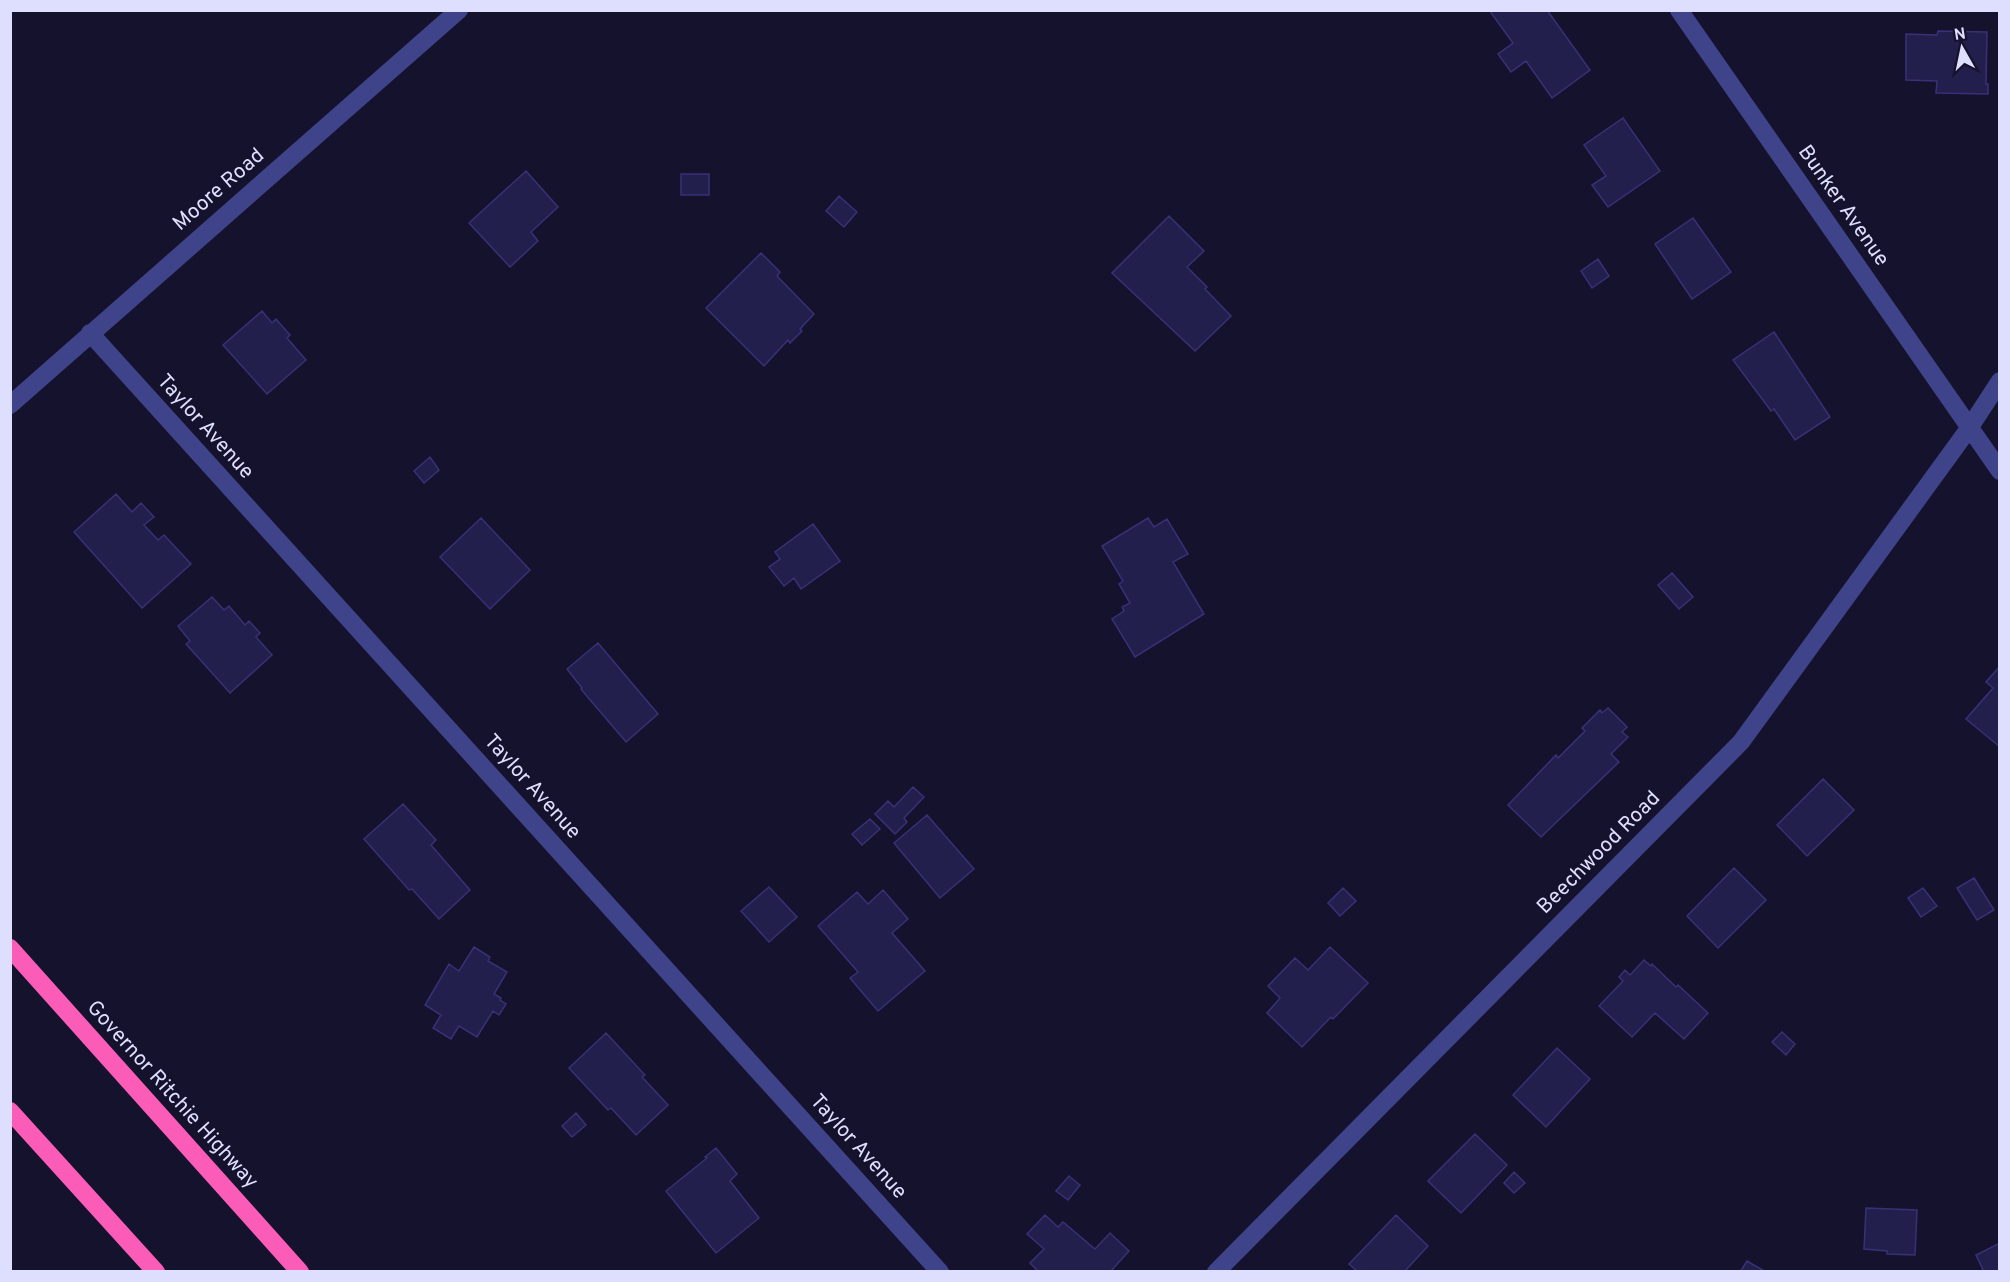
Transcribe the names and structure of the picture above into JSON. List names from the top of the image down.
{
  "streets": {
    "highway": ["Governor Ritchie Highway"],
    "street": [
      "Moore Road",
      "Bunker Avenue",
      "Taylor Avenue",
      "Beechwood Road"
    ]
  },
  "crossings": [
    ["Moore Road", "Taylor Avenue"],
    ["Bunker Avenue", "Beechwood Road"]
  ],
  "north": "top"
}
